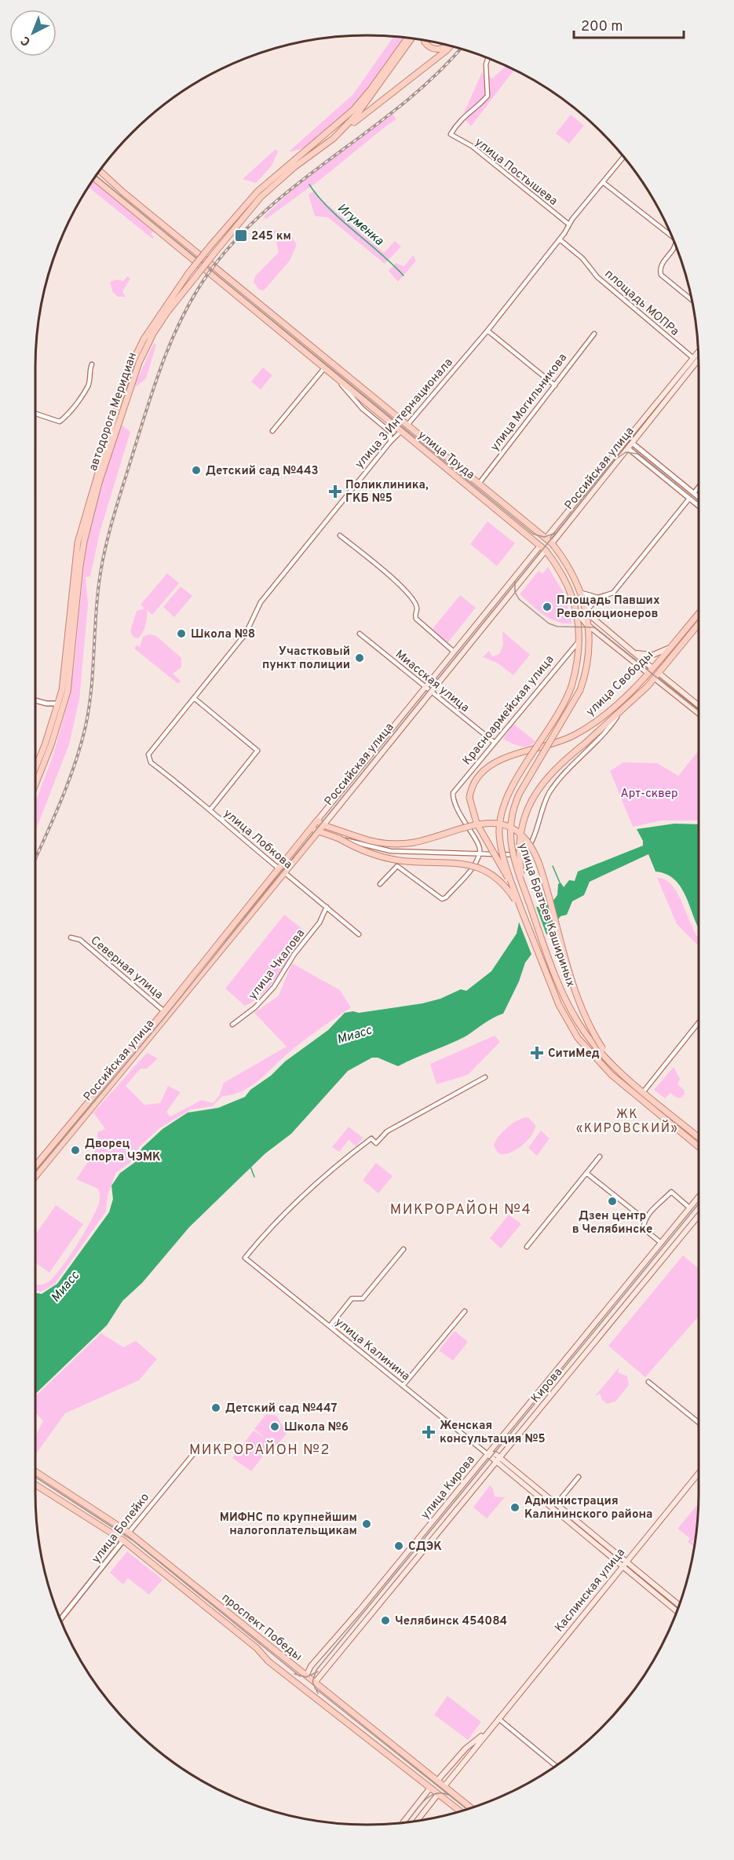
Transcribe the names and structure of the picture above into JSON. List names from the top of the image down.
{
  "streets": {
    "main road": [
      "автодорога Меридиан",
      "улица 3 Интернационала",
      "улица Труда",
      "Российская улица",
      "улица Свободы",
      "улица Братьев Кашириных",
      "улица Калинина",
      "Кирова",
      "улица Кирова",
      "улица Болейко",
      "Каслинская улица",
      "проспект Победы"
    ],
    "street": [
      "улица Постышева",
      "площадь МОПРа",
      "улица Могильникова",
      "Миасская улица",
      "Красноармейская улица",
      "улица Лобкова",
      "улица Чкалова",
      "Северная улица"
    ]
  },
  "crossings": [
    ["улица Постышева", "улица 3 Интернационала"],
    ["площадь МОПРа", "улица 3 Интернационала"],
    ["площадь МОПРа", "Российская улица"],
    ["улица Могильникова", "улица Труда"],
    ["улица 3 Интернационала", "улица Труда"],
    ["улица 3 Интернационала", "улица Лобкова"],
    ["улица Труда", "Российская улица"],
    ["улица Труда", "улица Свободы"],
    ["улица Труда", "улица Братьев Кашириных"],
    ["Российская улица", "Миасская улица"],
    ["Российская улица", "улица Лобкова"],
    ["Российская улица", "Северная улица"],
    ["Миасская улица", "Красноармейская улица"],
    ["улица Свободы", "улица Братьев Кашириных"],
    ["Красноармейская улица", "улица Братьев Кашириных"],
    ["улица Лобкова", "улица Чкалова"],
    ["улица Калинина", "Кирова"],
    ["улица Калинина", "улица Кирова"],
    ["улица Калинина", "Каслинская улица"],
    ["Кирова", "проспект Победы"],
    ["улица Кирова", "проспект Победы"],
    ["улица Болейко", "проспект Победы"],
    ["Каслинская улица", "проспект Победы"]
  ],
  "districts": ["ЖК «КИРОВСКИЙ»", "МИКРОРАЙОН №4", "МИКРОРАЙОН №2"],
  "water": ["Игуменка", "Миасс"],
  "parks": ["Арт-сквер"],
  "places": {
    "transit": ["245 км"],
    "other": [
      "Детский сад №443",
      "Площадь Павших Революционеров",
      "Школа №8",
      "Участковый пункт полиции",
      "Дворец спорта ЧЭМК",
      "Дзен центр в Челябинске",
      "Детский сад №447",
      "Школа №6",
      "Администрация Калининского района",
      "МИФНС по крупнейшим налогоплательщикам",
      "СДЭК",
      "Челябинск 454084"
    ],
    "health": ["Поликлиника, ГКБ №5", "СитиМед", "Женская консультация №5"]
  },
  "scale_bar": "200 m",
  "north": "bottom left"
}
